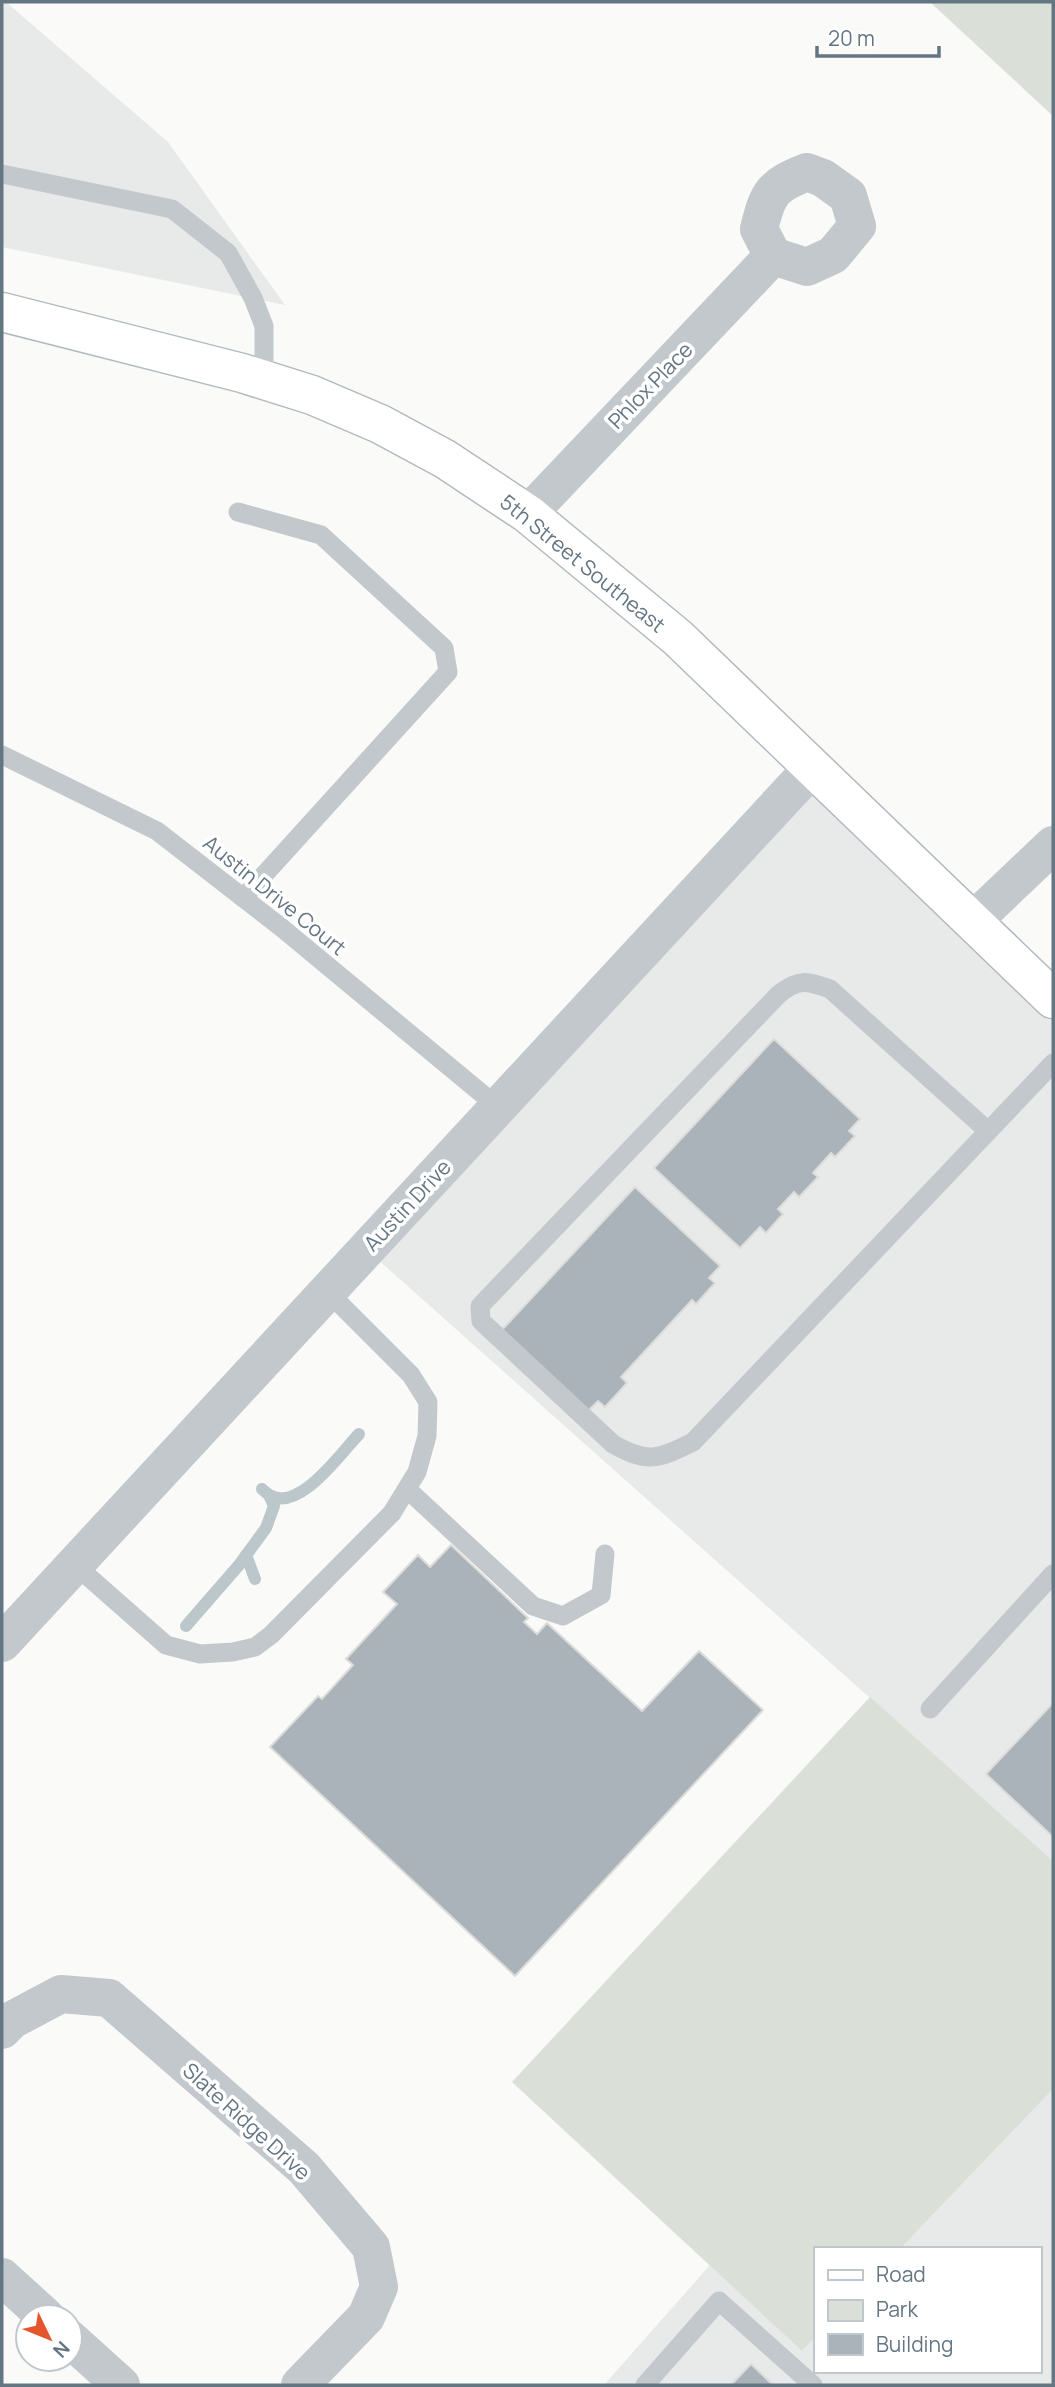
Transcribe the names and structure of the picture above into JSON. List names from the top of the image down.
{
  "streets": {
    "main road": ["5th Street Southeast"],
    "street": ["Phlox Place", "Austin Drive", "Slate Ridge Drive"],
    "lane": ["Austin Drive Court"]
  },
  "crossings": [
    ["Phlox Place", "5th Street Southeast"],
    ["5th Street Southeast", "Austin Drive"],
    ["Austin Drive Court", "Austin Drive"]
  ],
  "legend": ["Road", "Park", "Building"],
  "scale_bar": "20 m",
  "north": "bottom right"
}
